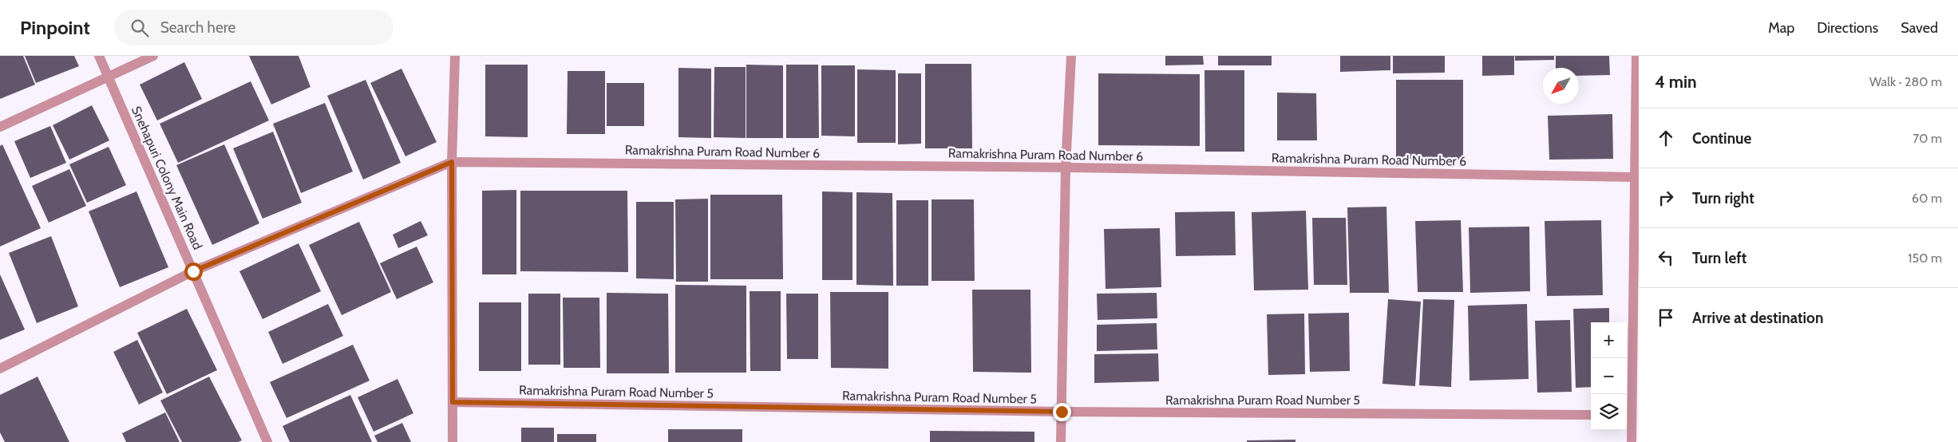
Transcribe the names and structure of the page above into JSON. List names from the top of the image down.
{
  "streets": {
    "street": ["Ramakrishna Puram Road Number 6", "Snehapuri Colony Main Road", "Ramakrishna Puram Road Number 5"]
  },
  "north": "bottom left",
  "page": {
    "header": "Pinpoint",
    "search": "Search here",
    "nav": ["Map", "Directions", "Saved"],
    "heading": ["4 min", "Walk · 280 m"],
    "list": [
      ["Continue", "70 m"],
      ["Turn right", "60 m"],
      ["Turn left", "150 m"],
      "Arrive at destination"
    ],
    "map_buttons": ["+", "−"]
  }
}
